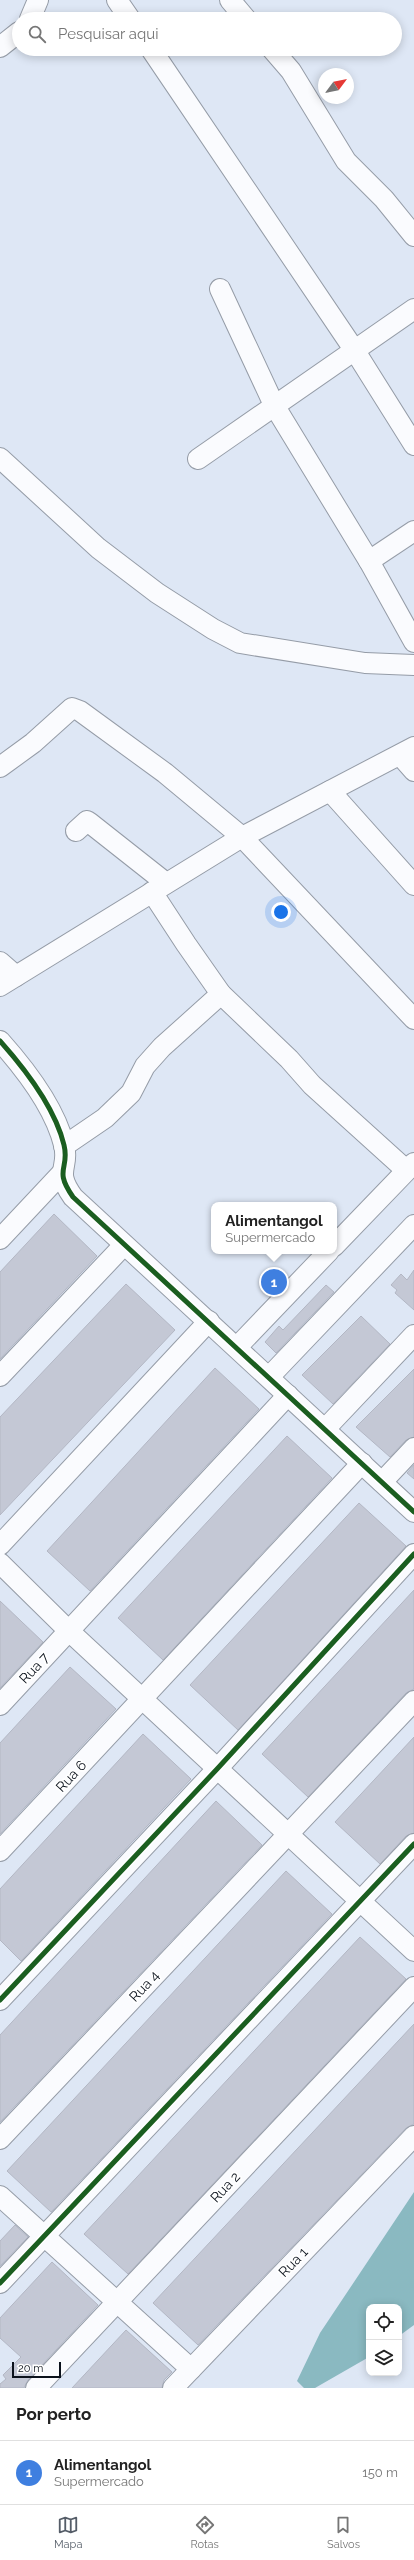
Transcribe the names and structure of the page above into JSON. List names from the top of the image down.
{
  "streets": {
    "street": [
      "Rua 7",
      "Rua 6",
      "Rua 4",
      "Rua 2",
      "Rua 1"
    ]
  },
  "scale_bar": "20 m",
  "north": "top right",
  "page": {
    "search": "Pesquisar aqui",
    "popup": ["Alimentangol", "Supermercado"],
    "pins": "1",
    "scale": "20 m",
    "heading": "Por perto",
    "list": [
      {
        "mark": "1",
        "name": "Alimentangol",
        "note": "Supermercado",
        "value": "150 m"
      }
    ],
    "nav": ["Mapa", "Rotas", "Salvos"]
  }
}
